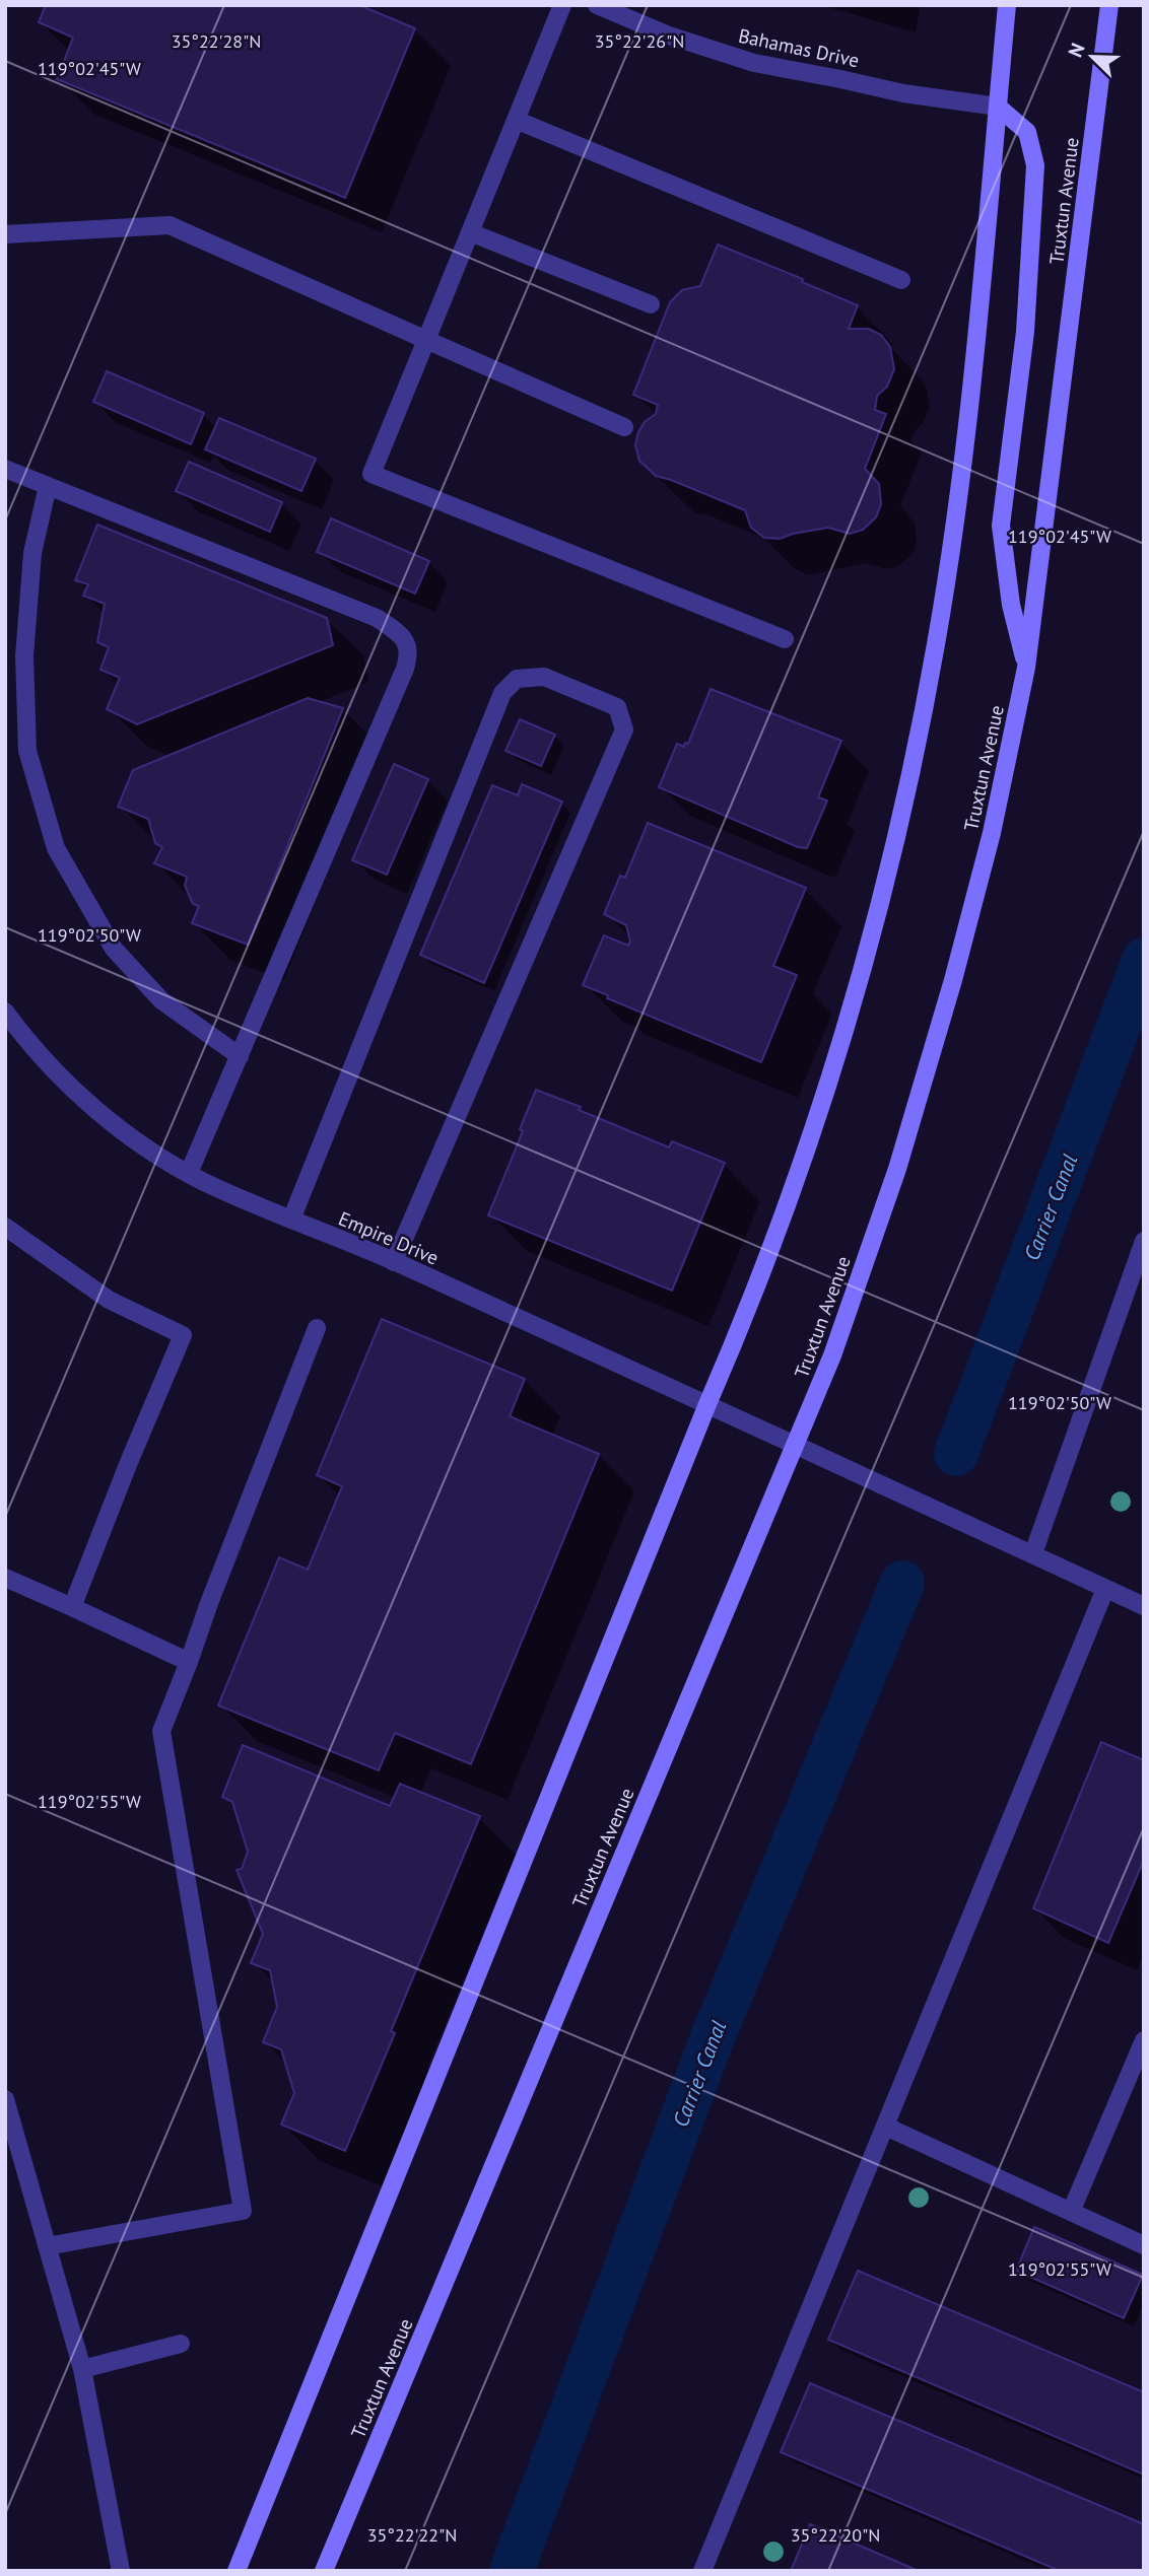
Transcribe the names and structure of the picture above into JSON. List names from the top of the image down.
{
  "streets": {
    "main road": ["Truxtun Avenue"],
    "street": ["Bahamas Drive", "Empire Drive"]
  },
  "crossings": [
    ["Truxtun Avenue", "Empire Drive"]
  ],
  "water": ["Carrier Canal"],
  "north": "top left",
  "coordinates": [
    "35°22'28\"N",
    "35°22'26\"N",
    "119°02'45\"W",
    "119°02'50\"W",
    "119°02'55\"W",
    "35°22'22\"N",
    "35°22'20\"N"
  ]
}
